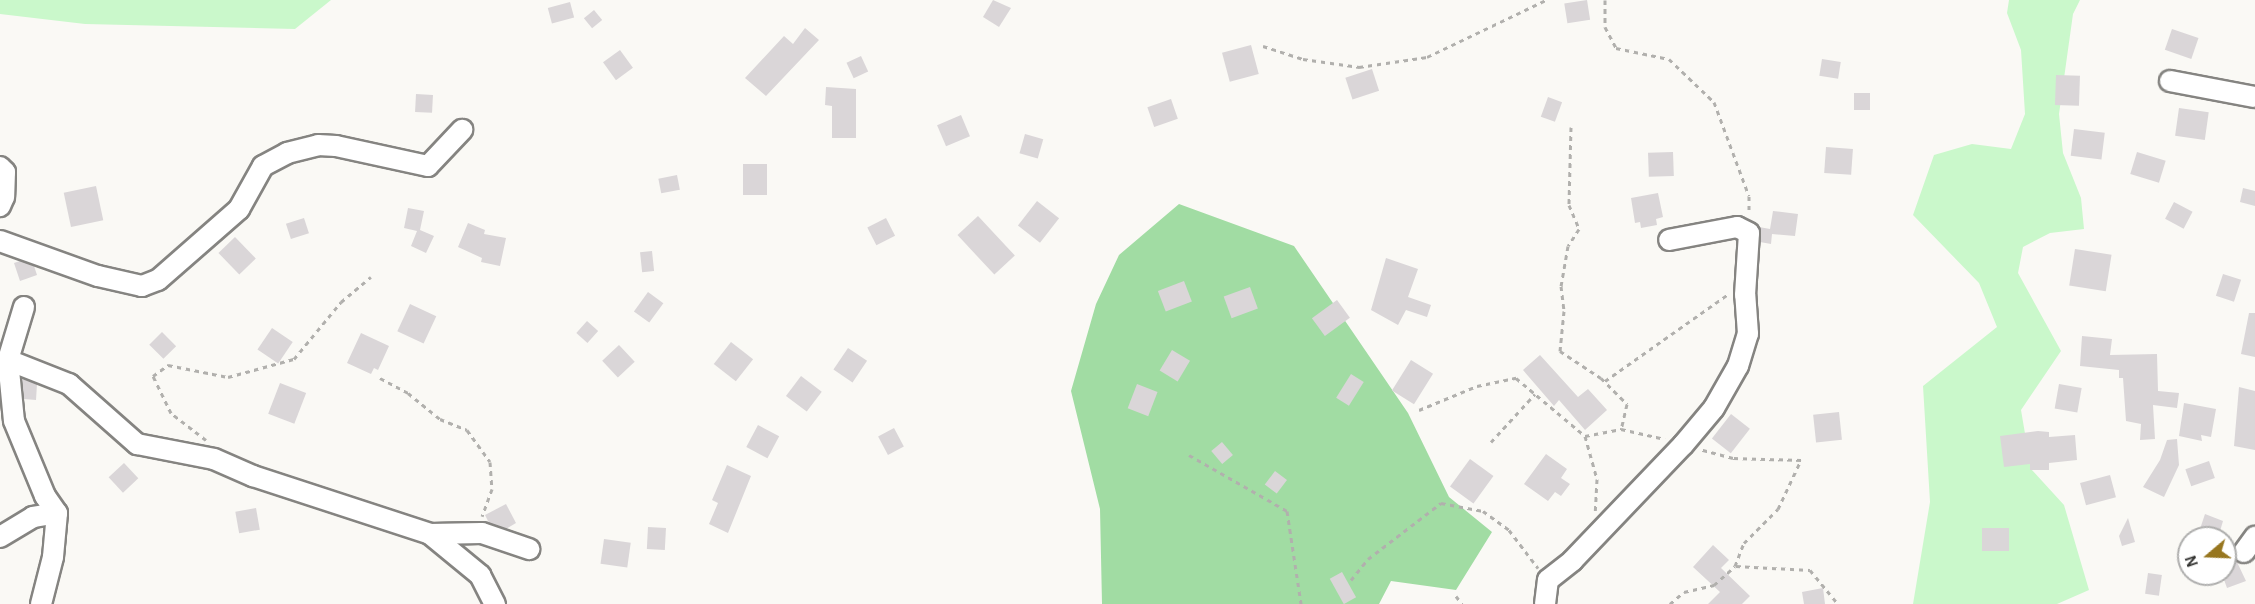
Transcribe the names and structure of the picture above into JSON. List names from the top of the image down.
{
  "north": "left"
}
